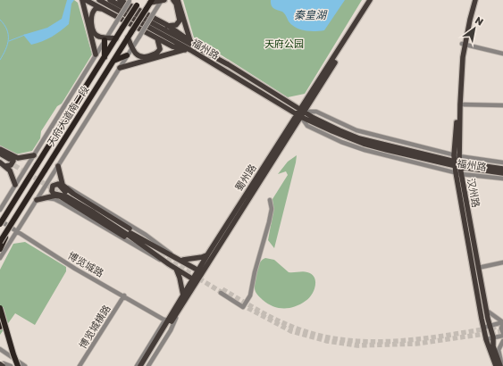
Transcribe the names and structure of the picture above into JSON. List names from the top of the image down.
{
  "streets": {
    "highway": ["天府大道南二段"],
    "main road": ["福州路", "蜀州路", "汉州路"],
    "street": ["博览城路", "博览城横路"]
  },
  "crossings": [
    ["福州路", "蜀州路"],
    ["福州路", "汉州路"],
    ["天府大道南二段", "博览城路"],
    ["博览城路", "博览城横路"]
  ],
  "water": ["秦皇湖"],
  "parks": ["天府公园"],
  "north": "top right"
}
